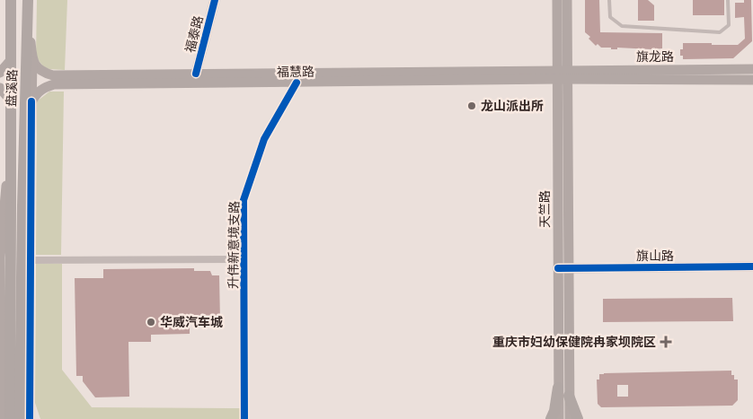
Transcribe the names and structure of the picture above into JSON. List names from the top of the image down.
{
  "streets": {
    "main road": [
      "福泰路",
      "旗龙路",
      "福慧路",
      "盘溪路",
      "天竺路",
      "旗山路"
    ],
    "street": ["升伟新意境支路"]
  },
  "crossings": [
    ["福泰路", "福慧路"],
    ["旗龙路", "福慧路"],
    ["旗龙路", "天竺路"],
    ["福慧路", "天竺路"],
    ["福慧路", "升伟新意境支路"],
    ["天竺路", "旗山路"]
  ],
  "places": {
    "other": ["龙山派出所", "华威汽车城"],
    "health": ["重庆市妇幼保健院冉家坝院区"]
  }
}
